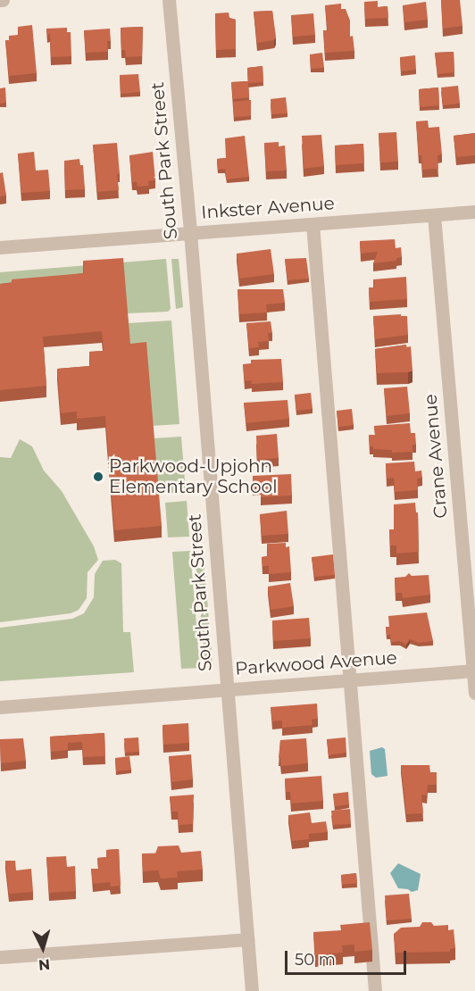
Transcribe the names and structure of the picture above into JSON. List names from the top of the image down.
{
  "streets": {
    "street": [
      "South Park Street",
      "Inkster Avenue",
      "Crane Avenue",
      "Parkwood Avenue"
    ]
  },
  "crossings": [
    ["South Park Street", "Inkster Avenue"],
    ["South Park Street", "Parkwood Avenue"],
    ["Inkster Avenue", "Crane Avenue"],
    ["Crane Avenue", "Parkwood Avenue"]
  ],
  "places": ["Parkwood-Upjohn Elementary School"],
  "scale_bar": "50 m",
  "north": "bottom"
}
